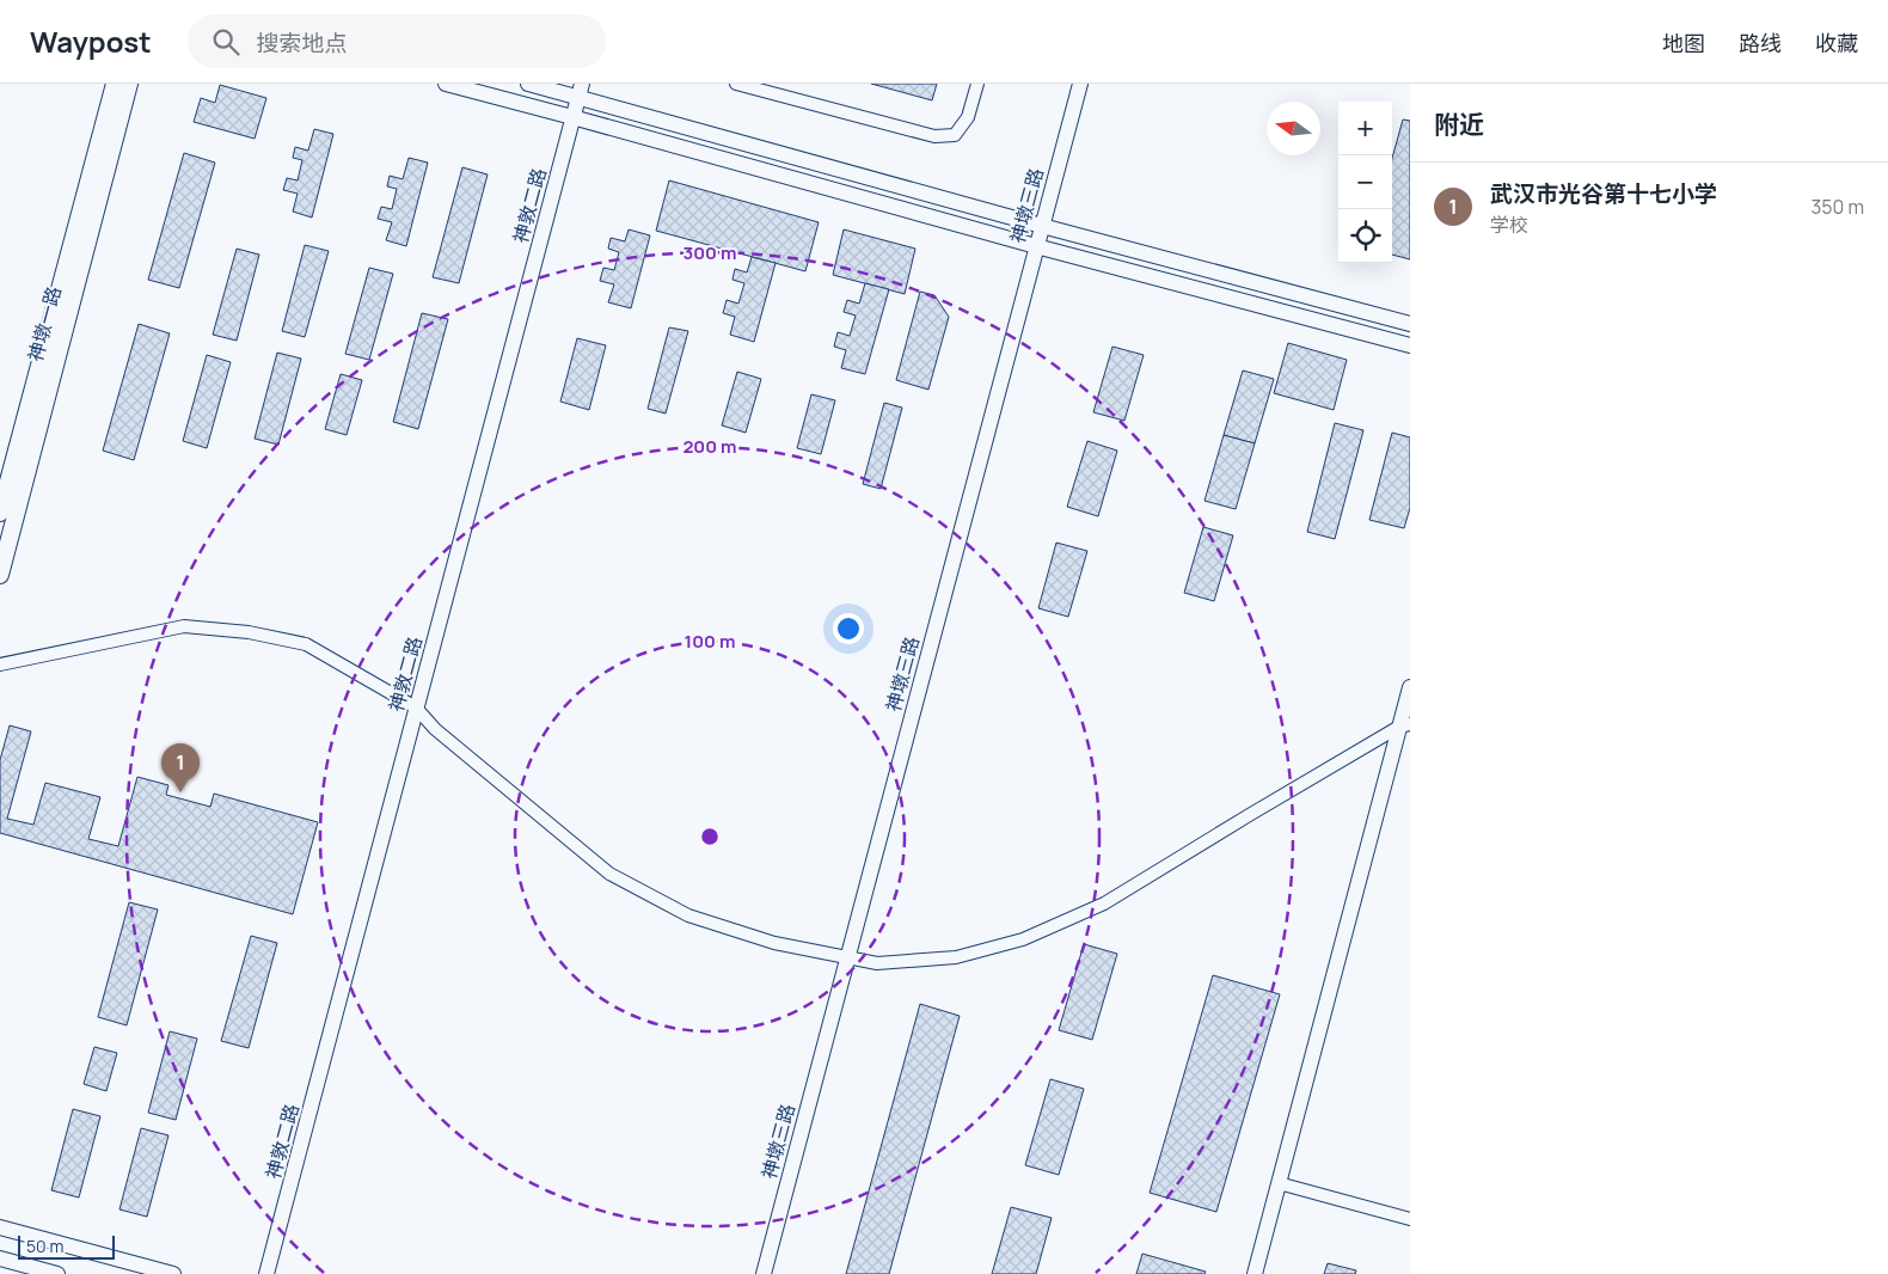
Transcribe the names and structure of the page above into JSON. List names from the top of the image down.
{
  "streets": {
    "main road": ["神墩一路"],
    "street": ["神敦二路", "神墩三路"]
  },
  "scale_bar": "50 m",
  "north": "left",
  "page": {
    "header": "Waypost",
    "search": "搜索地点",
    "nav": ["地图", "路线", "收藏"],
    "heading": "附近",
    "map_buttons": ["+", "−"],
    "list": [
      {
        "mark": "1",
        "name": "武汉市光谷第十七小学",
        "note": "学校",
        "value": "350 m"
      }
    ],
    "pins": "1",
    "scale": "50 m"
  },
  "rings": ["300 m", "200 m", "100 m"]
}
